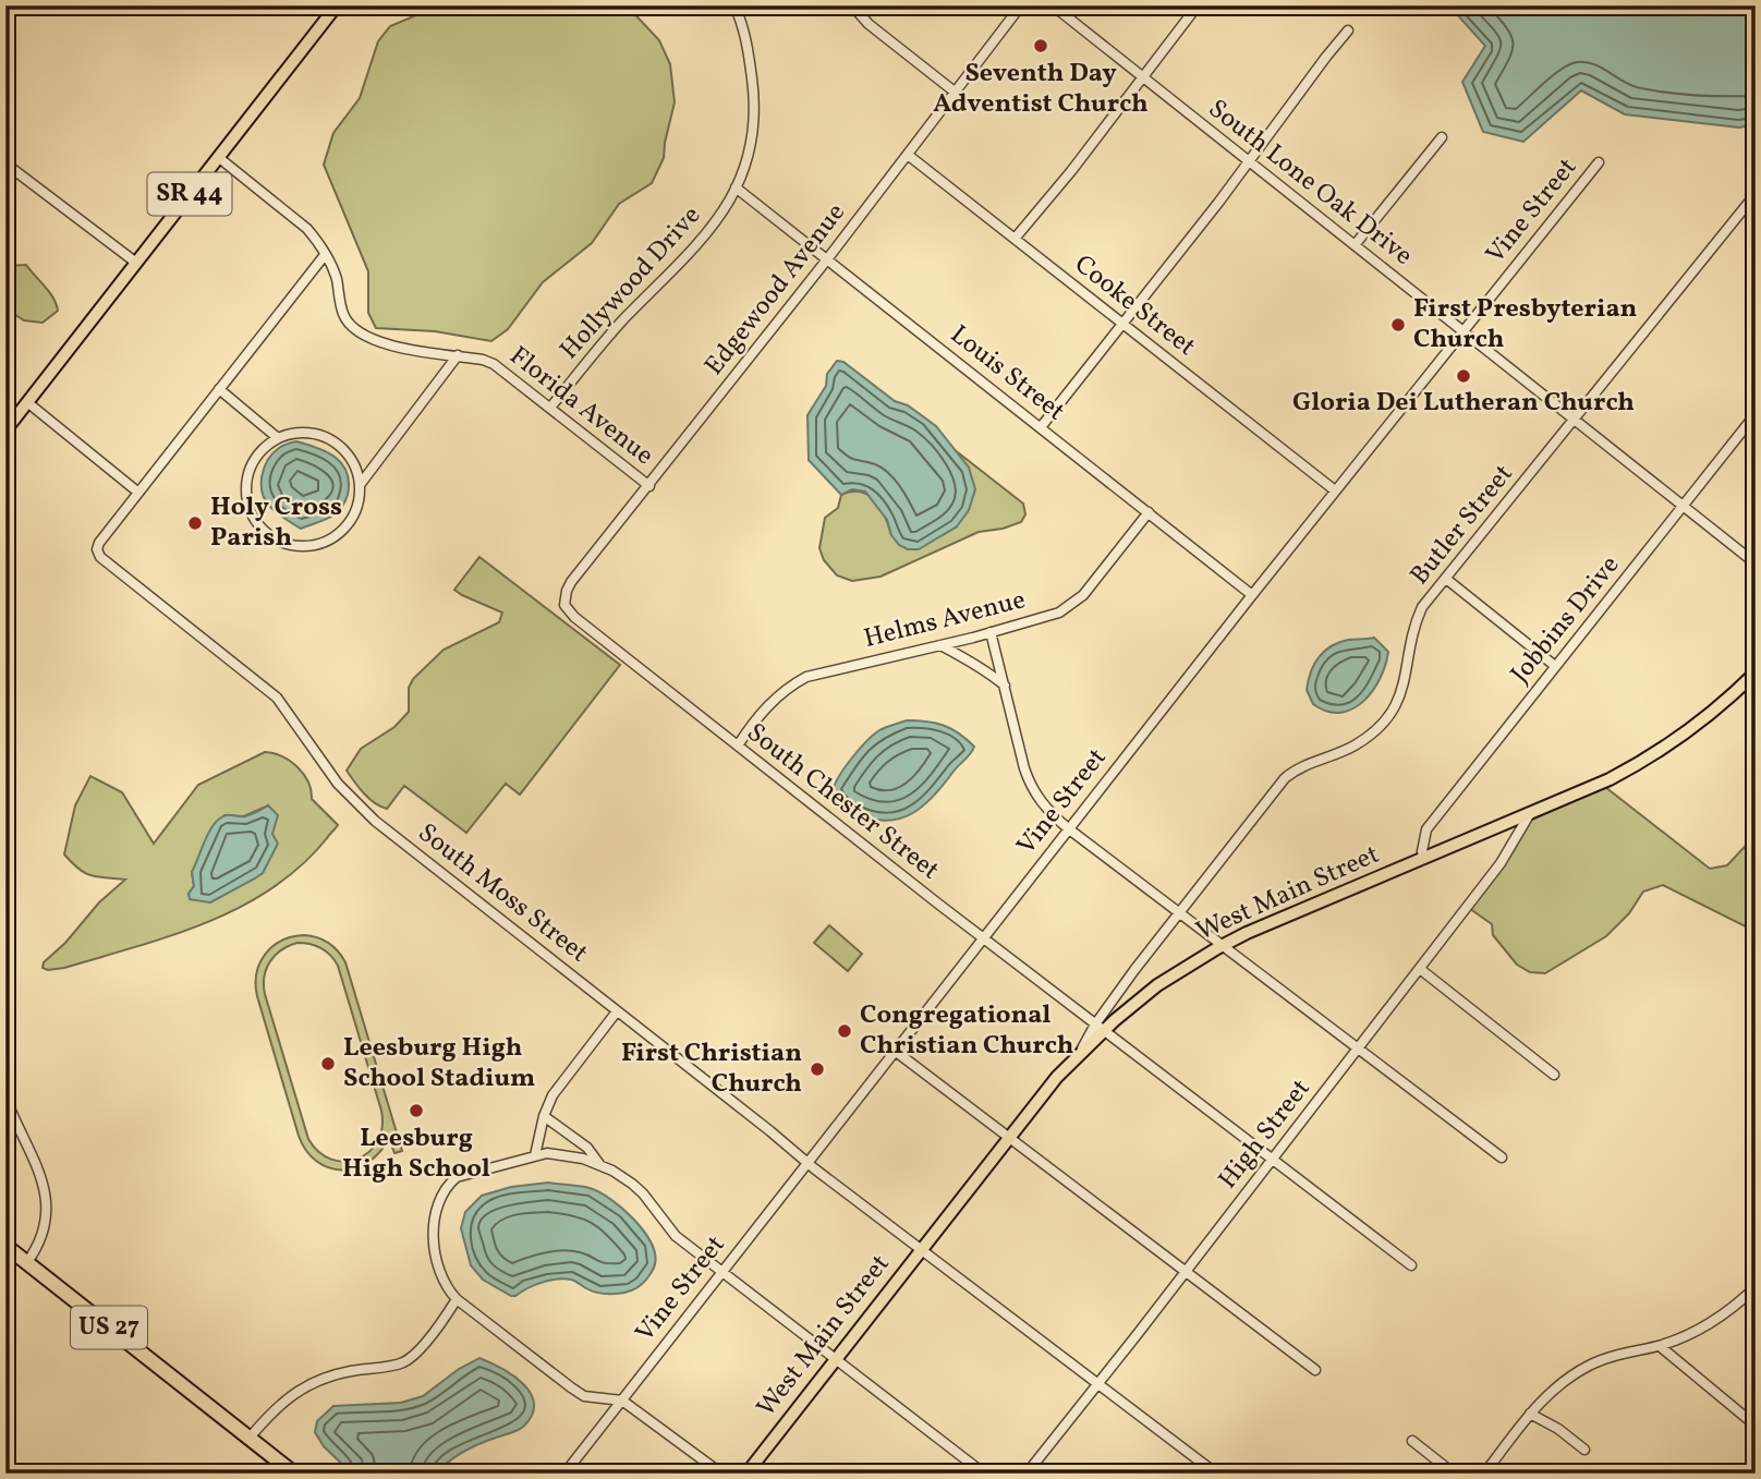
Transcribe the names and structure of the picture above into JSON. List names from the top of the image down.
{
  "streets": {
    "highway": ["US 27"],
    "main road": ["SR 44", "West Main Street"],
    "street": [
      "South Lone Oak Drive",
      "Vine Street",
      "Hollywood Drive",
      "Edgewood Avenue",
      "Cooke Street",
      "Louis Street",
      "Florida Avenue",
      "Butler Street",
      "Helms Avenue",
      "Jobbins Drive",
      "South Chester Street",
      "South Moss Street",
      "High Street"
    ]
  },
  "crossings": [
    ["South Lone Oak Drive", "Vine Street"],
    ["South Lone Oak Drive", "Butler Street"],
    ["South Lone Oak Drive", "Jobbins Drive"],
    ["SR 44", "Florida Avenue"],
    ["Vine Street", "Cooke Street"],
    ["Vine Street", "Louis Street"],
    ["Vine Street", "South Chester Street"],
    ["Vine Street", "South Moss Street"],
    ["Hollywood Drive", "Louis Street"],
    ["Hollywood Drive", "Florida Avenue"],
    ["Edgewood Avenue", "Cooke Street"],
    ["Edgewood Avenue", "Louis Street"],
    ["Edgewood Avenue", "Florida Avenue"],
    ["Edgewood Avenue", "South Chester Street"],
    ["Louis Street", "Helms Avenue"],
    ["Butler Street", "South Chester Street"],
    ["Butler Street", "West Main Street"],
    ["Helms Avenue", "South Chester Street"],
    ["Jobbins Drive", "West Main Street"],
    ["South Chester Street", "West Main Street"],
    ["South Chester Street", "High Street"],
    ["South Moss Street", "West Main Street"],
    ["South Moss Street", "High Street"],
    ["West Main Street", "High Street"]
  ],
  "places": [
    "Seventh Day Adventist Church",
    "First Presbyterian Church",
    "Gloria Dei Lutheran Church",
    "Holy Cross Parish",
    "Congregational Christian Church",
    "Leesburg High School Stadium",
    "First Christian Church",
    "Leesburg High School"
  ]
}
